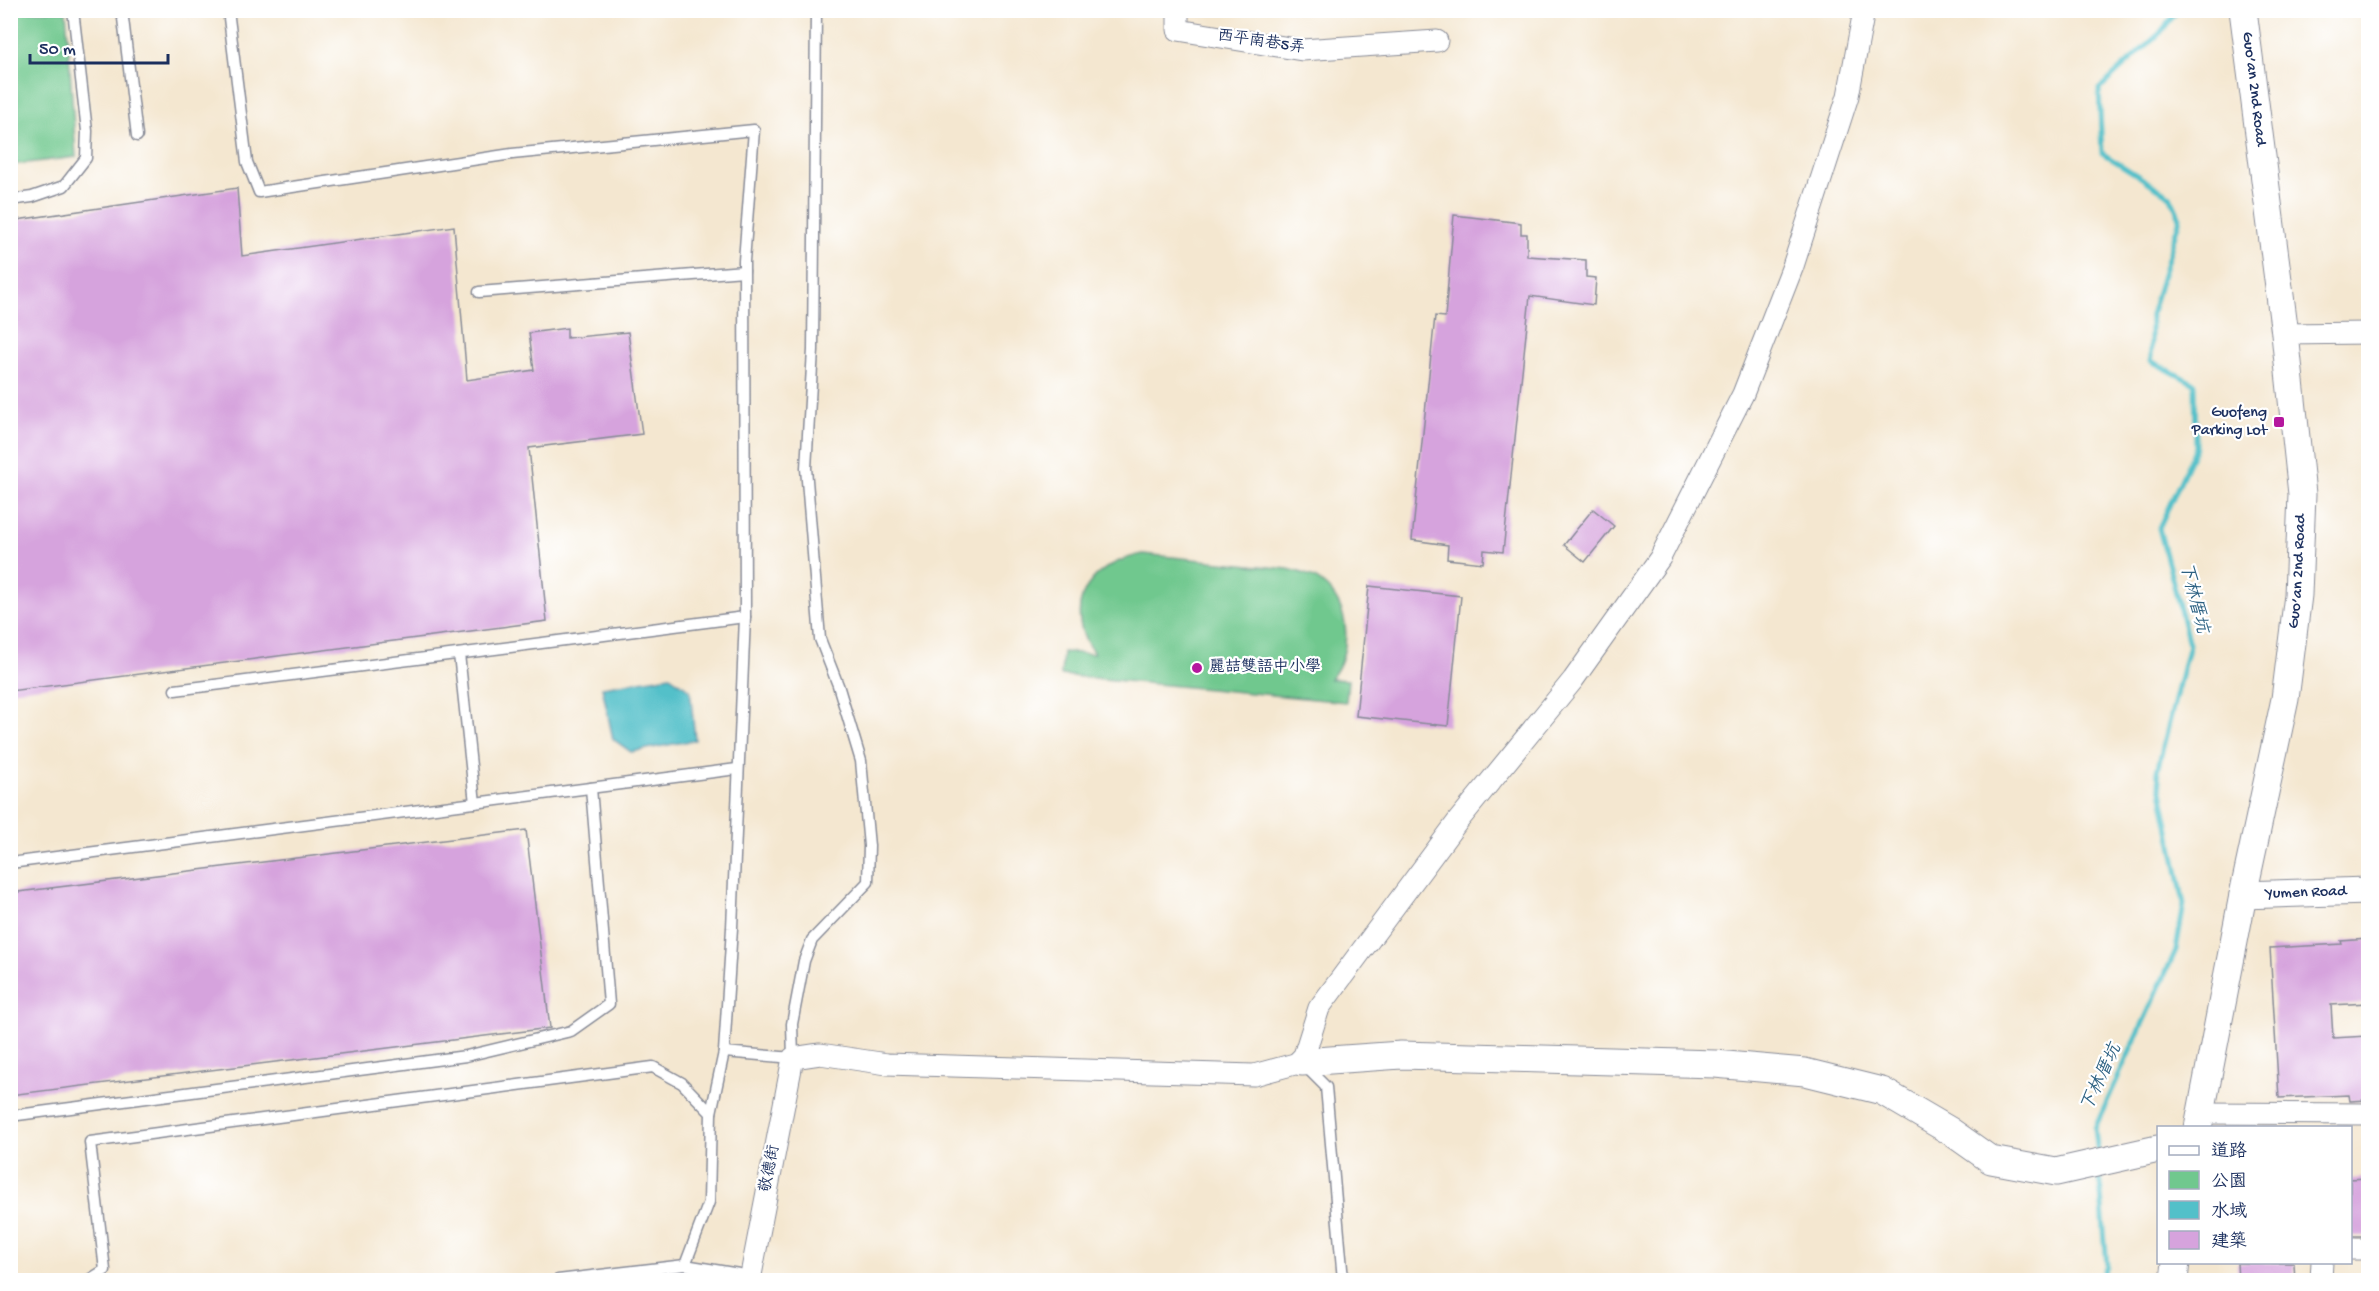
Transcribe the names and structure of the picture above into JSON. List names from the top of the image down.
{
  "streets": {
    "street": [
      "西平南巷5弄",
      "Guo’an 2nd Road",
      "Yumen Road",
      "敬德街"
    ]
  },
  "crossings": [
    ["Guo’an 2nd Road", "Yumen Road"]
  ],
  "water": ["下林厝坑"],
  "places": {
    "transit": ["Guofeng Parking Lot"],
    "other": ["麗喆雙語中小學"]
  },
  "legend": [
    "道路",
    "公園",
    "水域",
    "建築"
  ],
  "scale_bar": "50 m"
}
